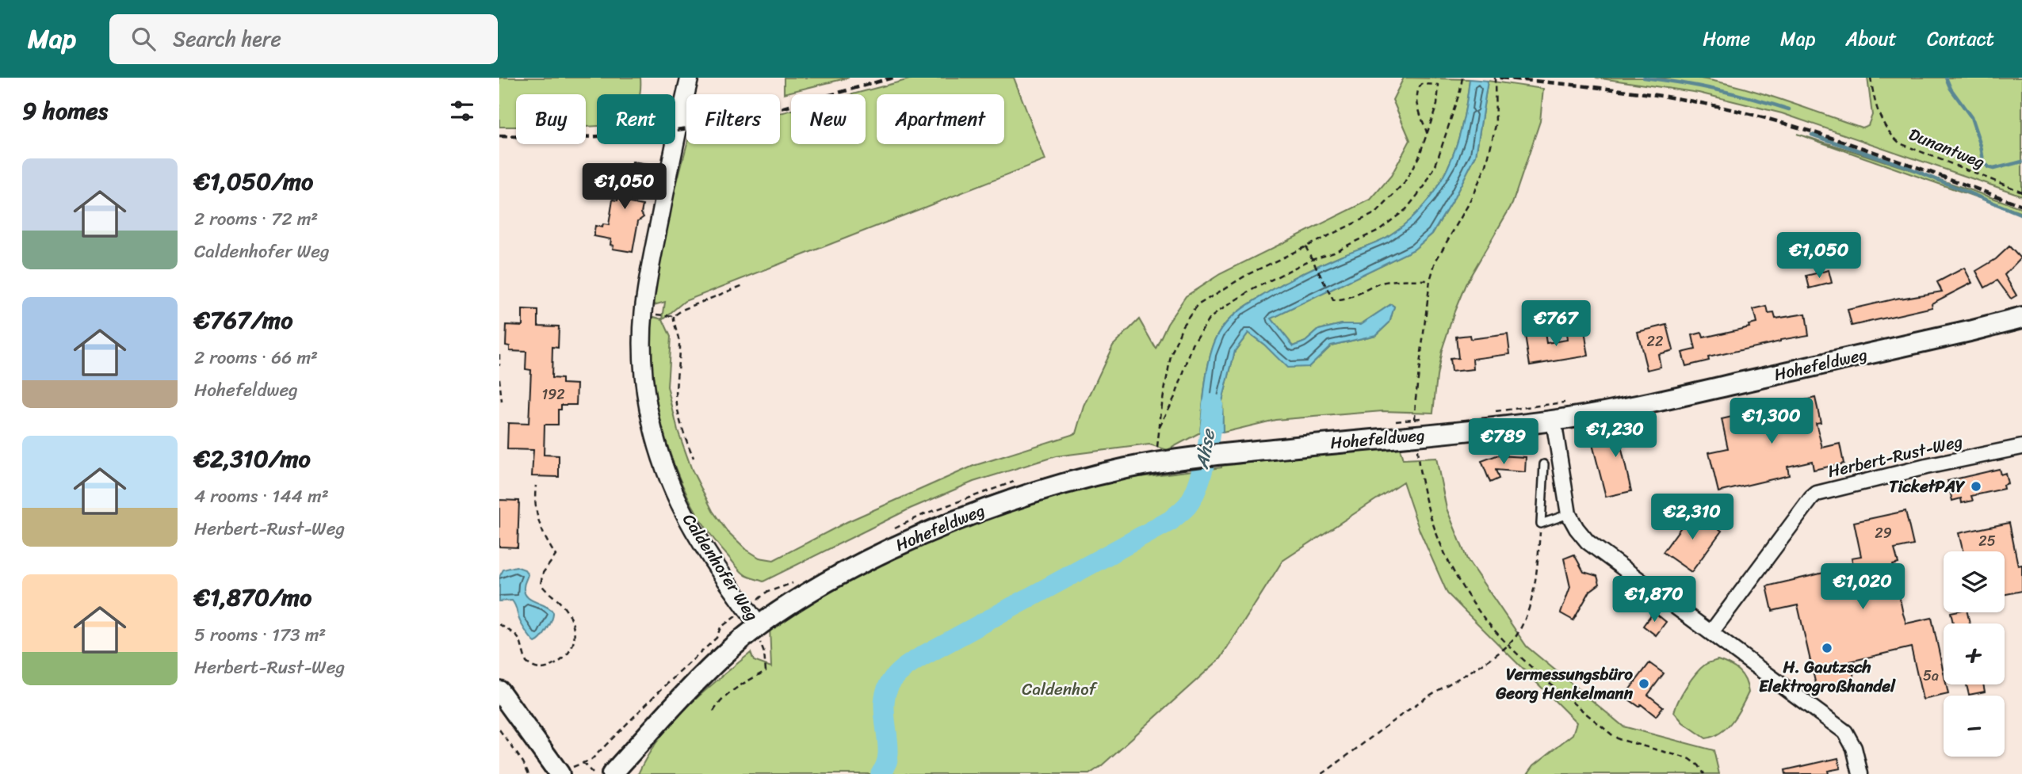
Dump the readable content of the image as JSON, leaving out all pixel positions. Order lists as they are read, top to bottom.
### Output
{
  "streets": {
    "main road": ["Hohefeldweg", "Caldenhofer Weg"],
    "street": ["Herbert-Rust-Weg"],
    "path": ["Dunantweg"]
  },
  "crossings": [
    ["Hohefeldweg", "Caldenhofer Weg"]
  ],
  "water": ["Ahse"],
  "parks": ["Caldenhof"],
  "places": ["TicketPAY", "H. Gautzsch Elektrogroßhandel", "Vermessungsbüro Georg Henkelmann"],
  "house_numbers": [
    "22",
    "192",
    "29",
    "25",
    "5a"
  ],
  "page": {
    "header": "Map",
    "search": "Search here",
    "nav": [
      "Home",
      "Map",
      "About",
      "Contact"
    ],
    "heading": "9 homes",
    "chip": [
      "Buy",
      "Rent",
      "Filters",
      "New",
      "Apartment"
    ],
    "list": [
      {
        "name": "€1,050/mo",
        "note": "2 rooms · 72 m² · Caldenhofer Weg"
      },
      {
        "name": "€767/mo",
        "note": "2 rooms · 66 m² · Hohefeldweg"
      },
      {
        "name": "€2,310/mo",
        "note": "4 rooms · 144 m² · Herbert-Rust-Weg"
      },
      {
        "name": "€1,870/mo",
        "note": "5 rooms · 173 m² · Herbert-Rust-Weg"
      }
    ],
    "price": [
      "€1,050",
      "€1,050",
      "€767",
      "€1,300",
      "€1,230",
      "€789",
      "€2,310",
      "€1,020",
      "€1,870"
    ],
    "map_buttons": ["+", "−"]
  }
}
